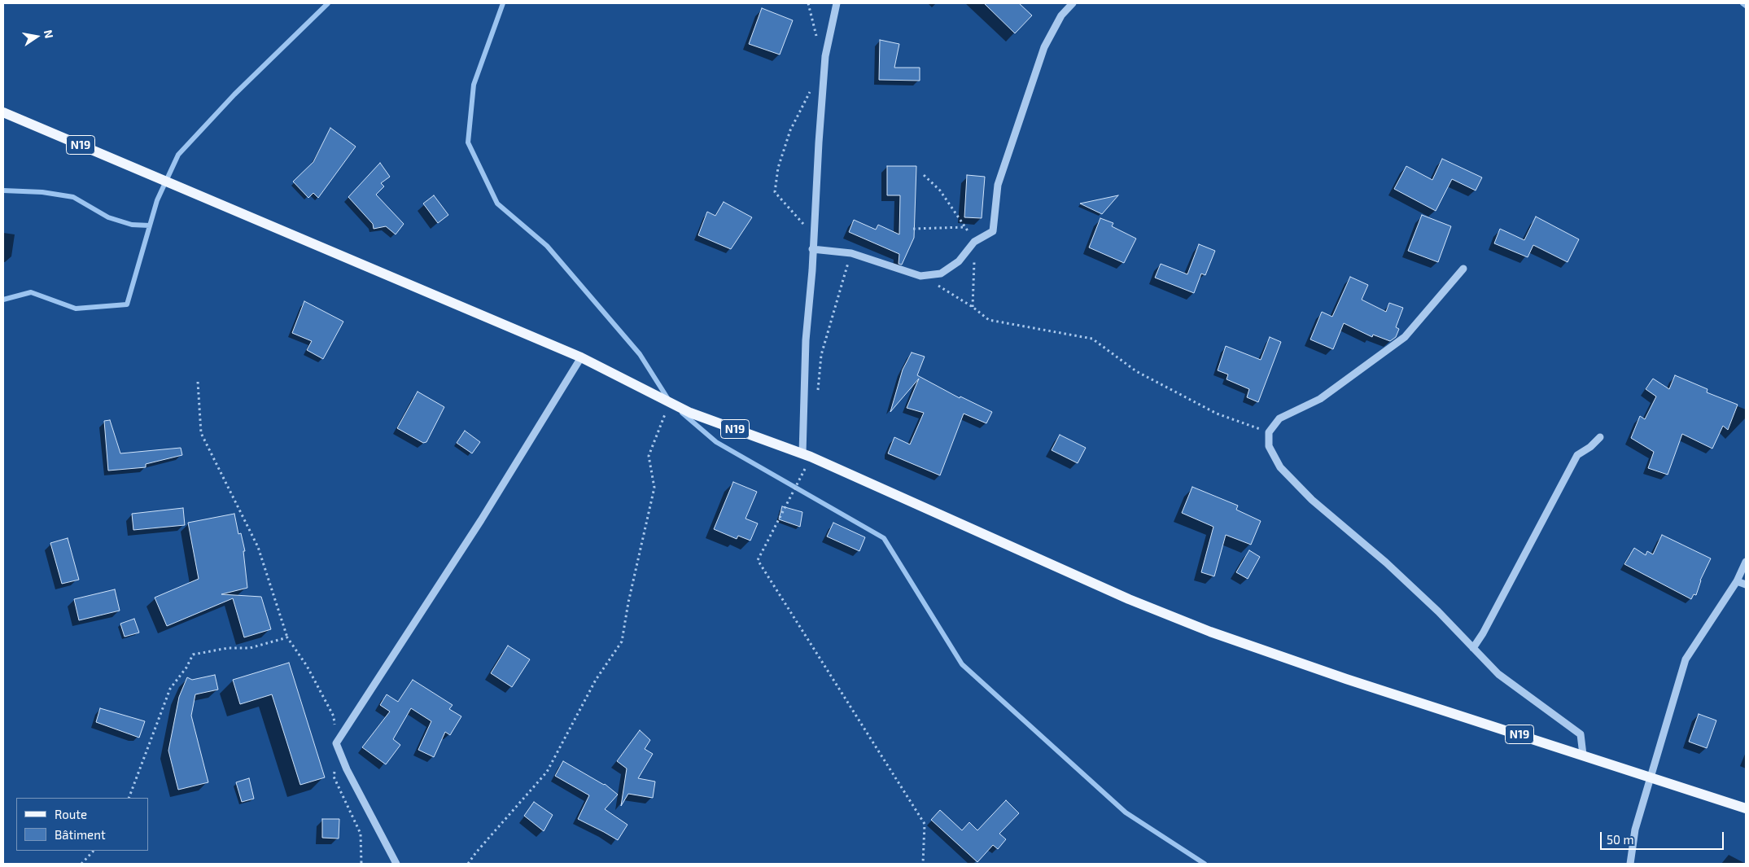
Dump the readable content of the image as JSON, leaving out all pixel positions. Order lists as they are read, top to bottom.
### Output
{
  "streets": {
    "main road": ["N19"]
  },
  "legend": ["Route", "Bâtiment"],
  "scale_bar": "50 m",
  "north": "right"
}
